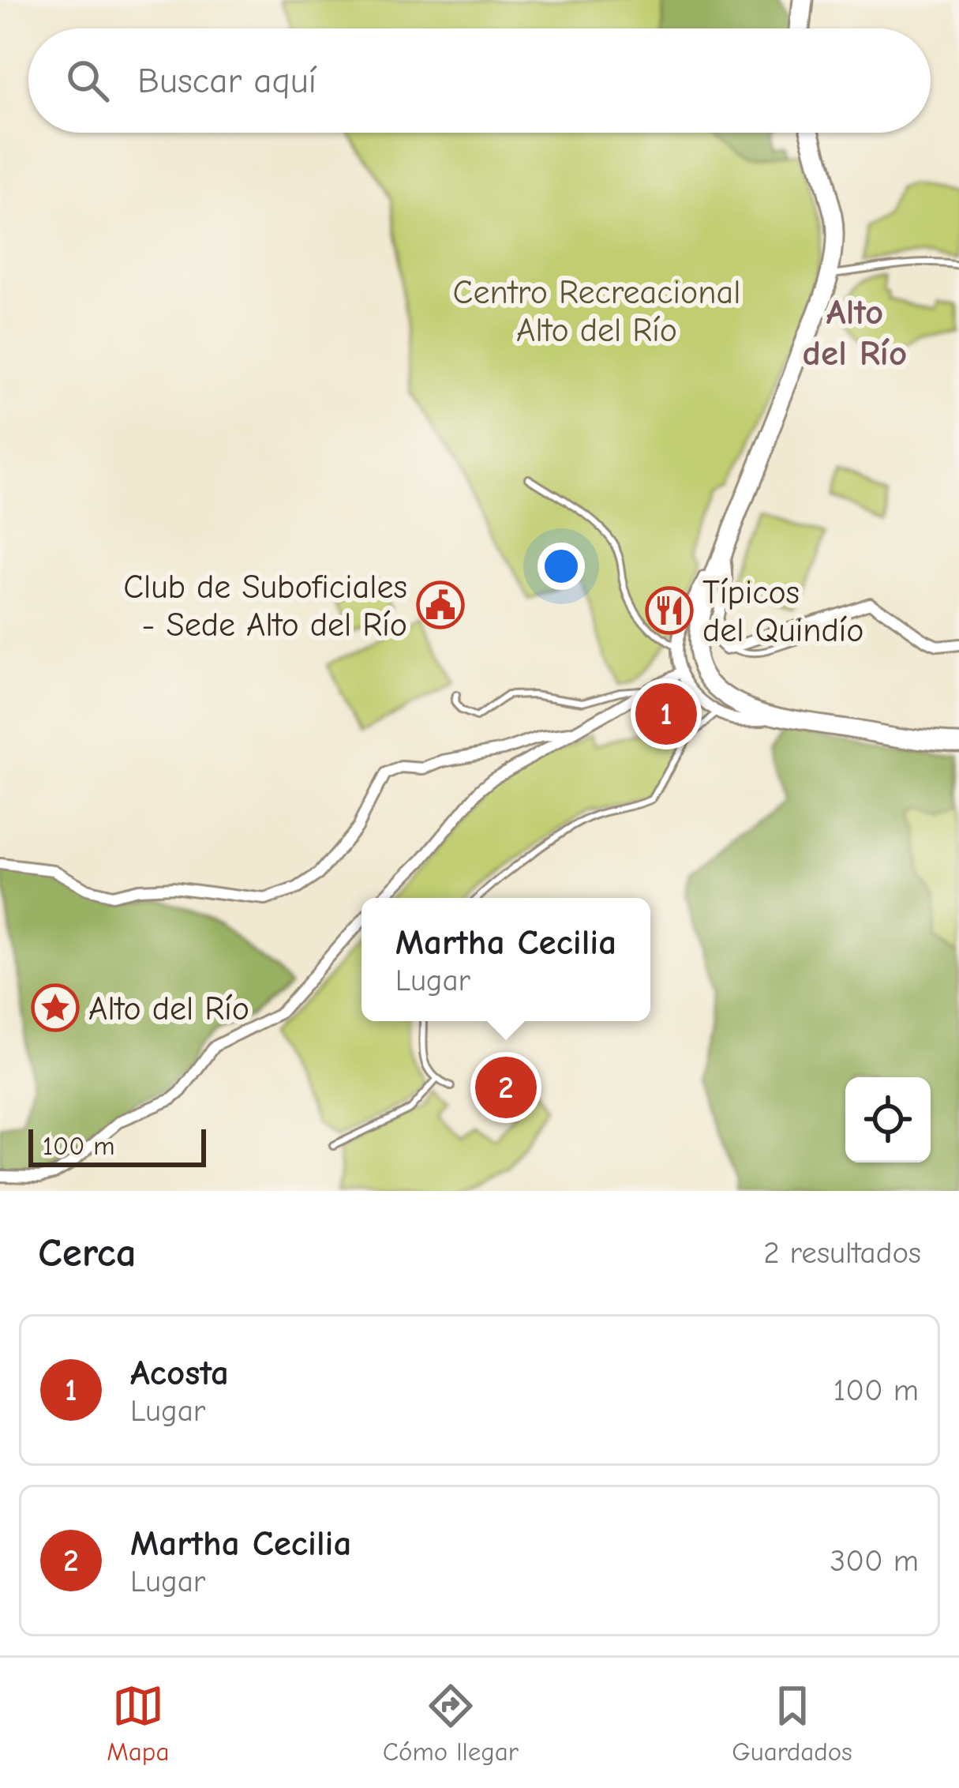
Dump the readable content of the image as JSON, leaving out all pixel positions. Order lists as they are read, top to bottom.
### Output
{
  "districts": ["Alto del Río"],
  "parks": ["Centro Recreacional Alto del Río"],
  "places": {
    "public building": ["Club de Suboficiales - Sede Alto del Río"],
    "restaurant": ["Típicos del Quindío"],
    "place": ["Alto del Río"]
  },
  "scale_bar": "100 m",
  "page": {
    "search": "Buscar aquí",
    "pins": ["1", "2"],
    "popup": ["Martha Cecilia", "Lugar"],
    "scale": "100 m",
    "heading": ["Cerca", "2 resultados"],
    "list": [
      {
        "mark": "1",
        "name": "Acosta",
        "note": "Lugar",
        "value": "100 m"
      },
      {
        "mark": "2",
        "name": "Martha Cecilia",
        "note": "Lugar",
        "value": "300 m"
      }
    ],
    "nav": ["Mapa", "Cómo llegar", "Guardados"]
  }
}
